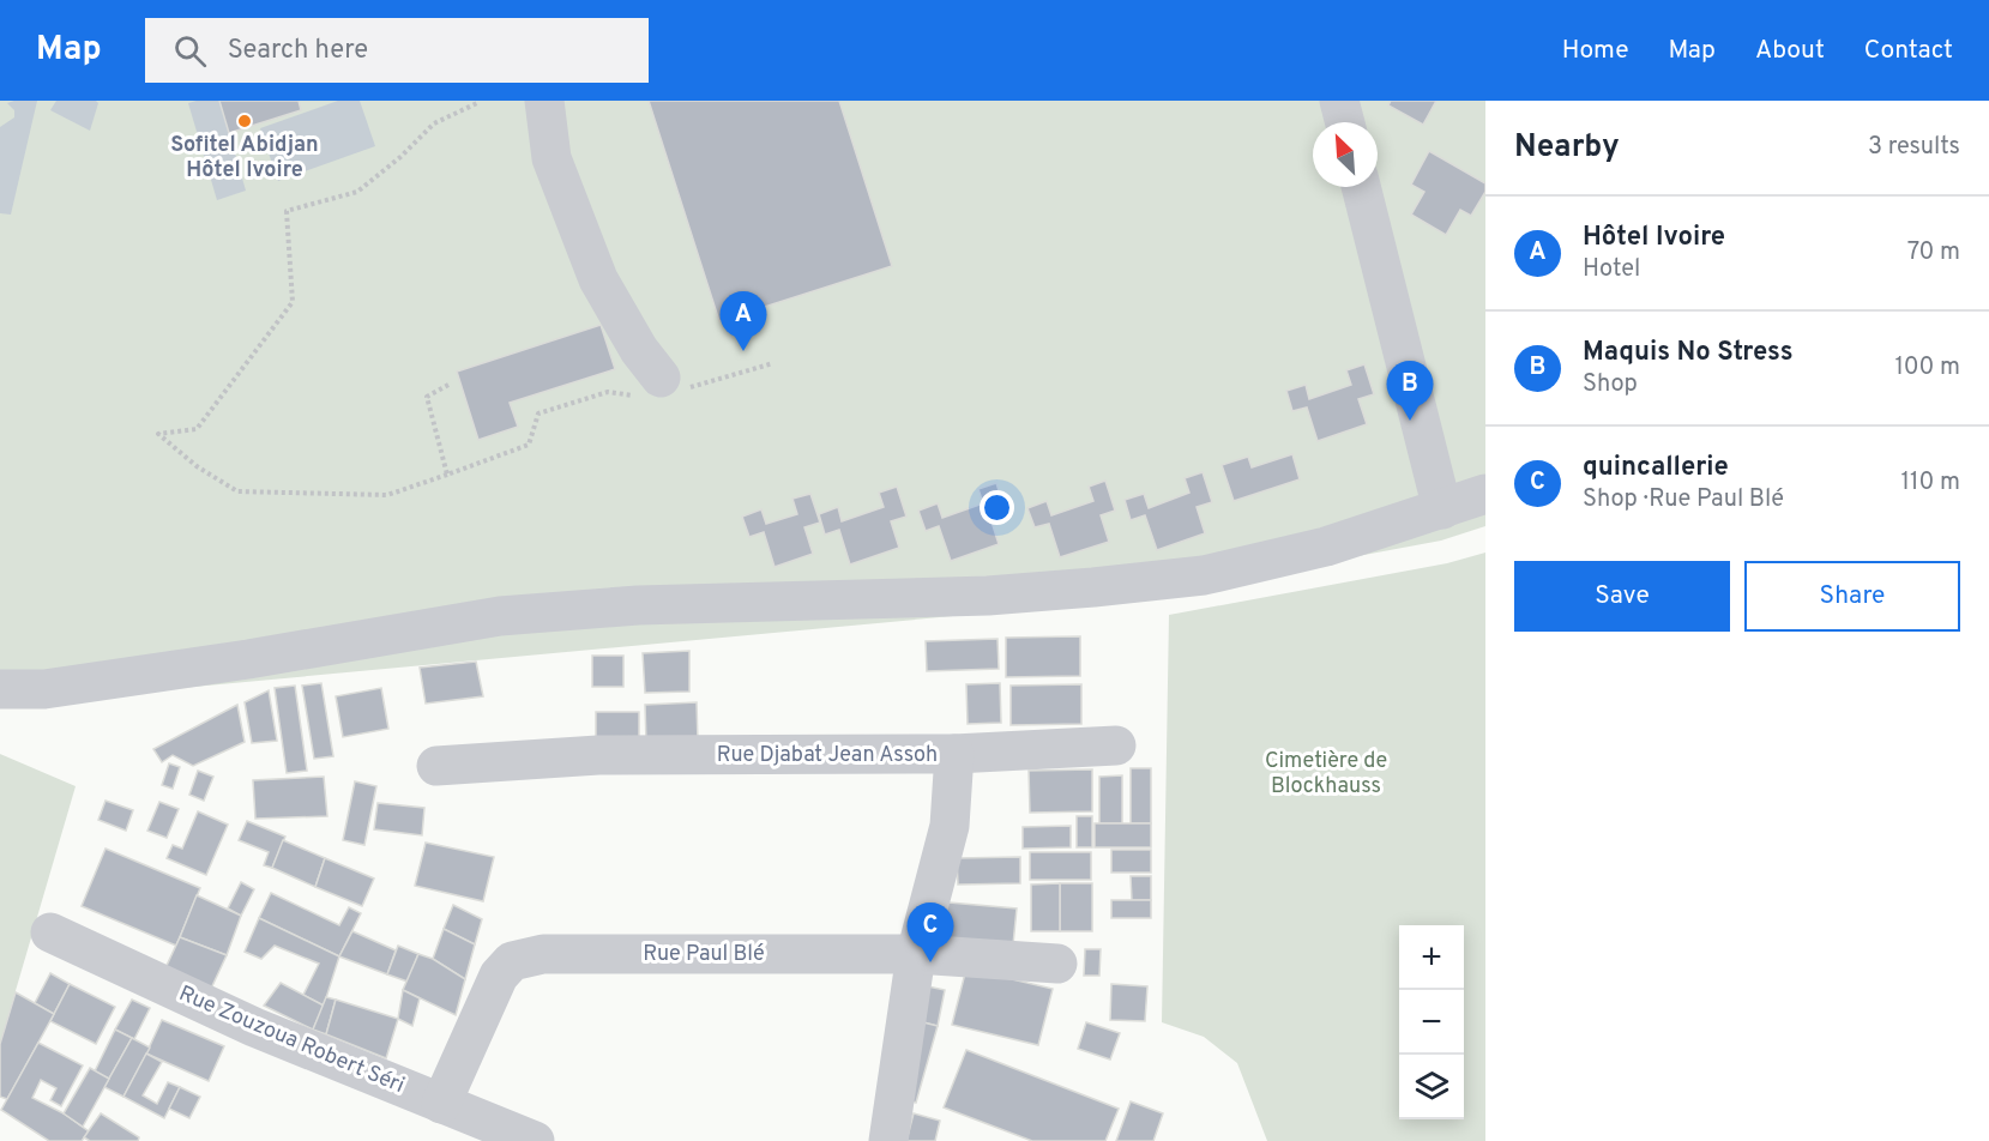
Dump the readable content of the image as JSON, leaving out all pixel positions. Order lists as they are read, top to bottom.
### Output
{
  "streets": {
    "street": ["Rue Djabat Jean Assoh", "Rue Paul Blé", "Rue Zouzoua Robert Séri"]
  },
  "crossings": [
    ["Rue Djabat Jean Assoh", "Rue Paul Blé"],
    ["Rue Paul Blé", "Rue Zouzoua Robert Séri"]
  ],
  "parks": ["Cimetière de Blockhauss"],
  "places": ["Sofitel Abidjan Hôtel Ivoire"],
  "north": "top left",
  "page": {
    "header": "Map",
    "search": "Search here",
    "nav": [
      "Home",
      "Map",
      "About",
      "Contact"
    ],
    "heading": ["Nearby", "3 results"],
    "list": [
      {
        "mark": "A",
        "name": "Hôtel Ivoire",
        "note": "Hotel",
        "value": "70 m"
      },
      {
        "mark": "B",
        "name": "Maquis No Stress",
        "note": "Shop",
        "value": "100 m"
      },
      {
        "mark": "C",
        "name": "quincallerie",
        "note": "Shop · Rue Paul Blé",
        "value": "110 m"
      }
    ],
    "pins": ["A", "B", "C"],
    "buttons": ["Save", "Share"],
    "map_buttons": ["+", "−"]
  }
}
